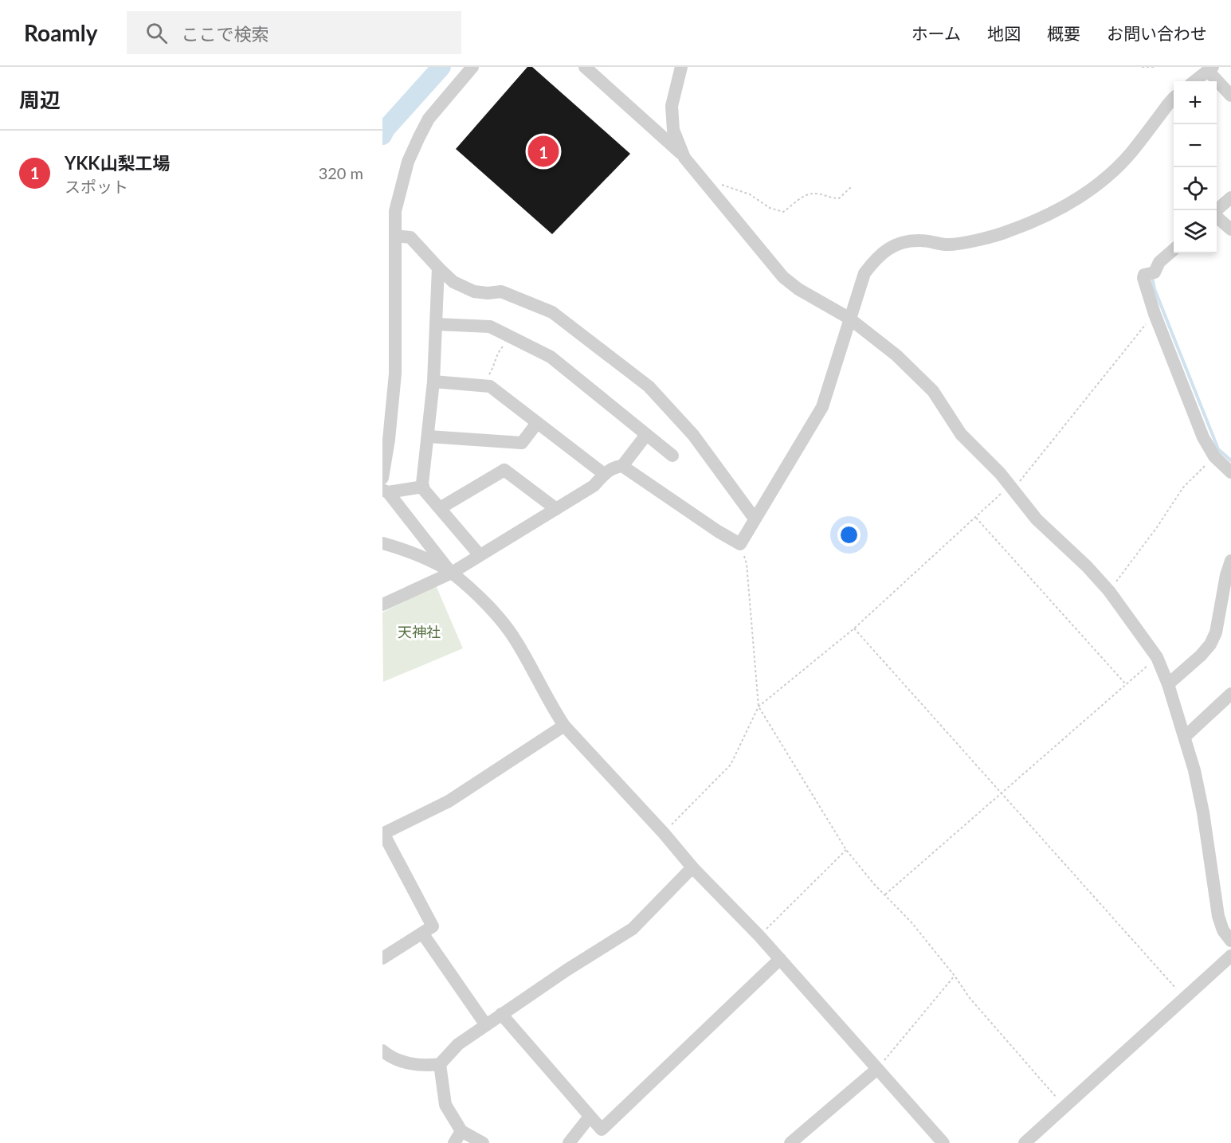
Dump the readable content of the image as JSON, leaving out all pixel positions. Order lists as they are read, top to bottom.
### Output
{
  "parks": ["天神社"],
  "page": {
    "header": "Roamly",
    "search": "ここで検索",
    "nav": [
      "ホーム",
      "地図",
      "概要",
      "お問い合わせ"
    ],
    "heading": "周辺",
    "map_buttons": ["+", "−"],
    "list": [
      {
        "mark": "1",
        "name": "YKK山梨工場",
        "note": "スポット",
        "value": "320 m"
      }
    ],
    "pins": "1"
  }
}
